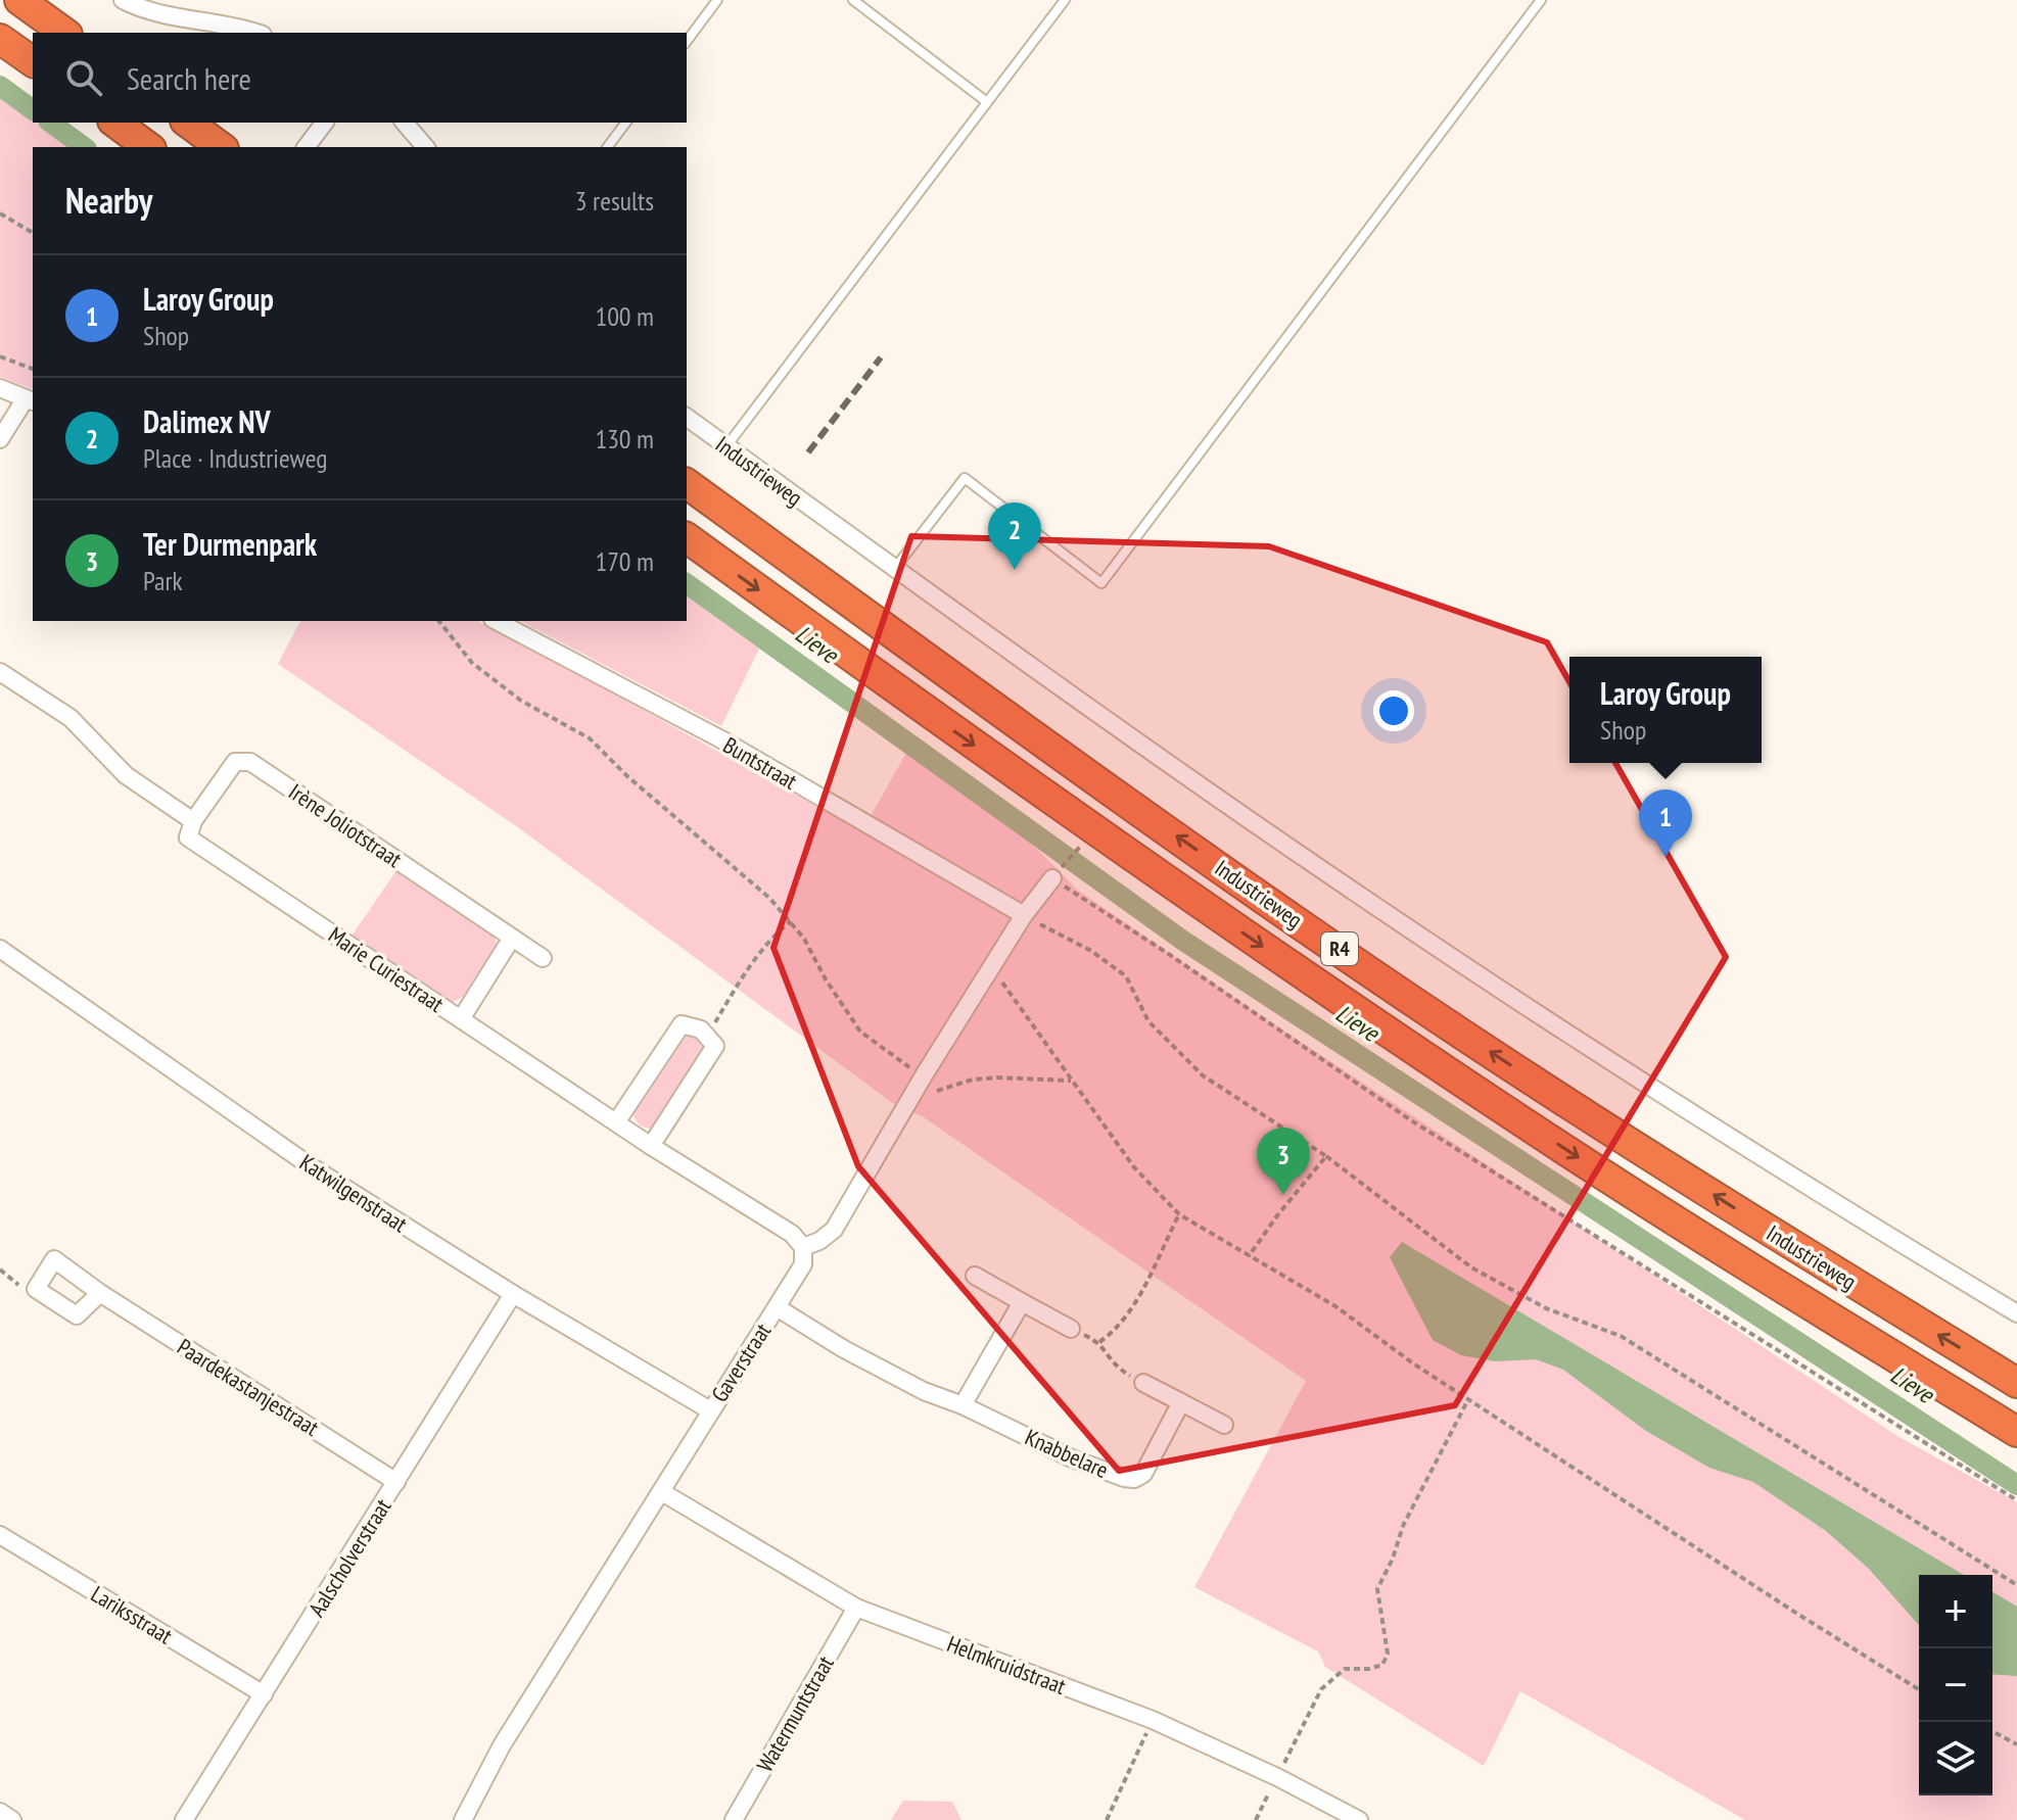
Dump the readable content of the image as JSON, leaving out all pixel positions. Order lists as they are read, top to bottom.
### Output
{
  "streets": {
    "highway": ["Industrieweg", "R4"],
    "street": [
      "Buntstraat",
      "Irène Joliotstraat",
      "Marie Curiestraat",
      "Katwilgenstraat",
      "Gaverstraat",
      "Paardekastanjestraat",
      "Knabbelare",
      "Aalscholverstraat",
      "Lariksstraat",
      "Helmkruidstraat",
      "Watermuntstraat"
    ]
  },
  "crossings": [
    ["Irène Joliotstraat", "Marie Curiestraat"],
    ["Marie Curiestraat", "Gaverstraat"],
    ["Katwilgenstraat", "Gaverstraat"],
    ["Katwilgenstraat", "Aalscholverstraat"],
    ["Gaverstraat", "Knabbelare"],
    ["Gaverstraat", "Helmkruidstraat"],
    ["Paardekastanjestraat", "Aalscholverstraat"],
    ["Aalscholverstraat", "Lariksstraat"],
    ["Helmkruidstraat", "Watermuntstraat"]
  ],
  "water": ["Lieve"],
  "page": {
    "search": "Search here",
    "heading": ["Nearby", "3 results"],
    "list": [
      {
        "mark": "1",
        "name": "Laroy Group",
        "note": "Shop",
        "value": "100 m"
      },
      {
        "mark": "2",
        "name": "Dalimex NV",
        "note": "Place · Industrieweg",
        "value": "130 m"
      },
      {
        "mark": "3",
        "name": "Ter Durmenpark",
        "note": "Park",
        "value": "170 m"
      }
    ],
    "pins": ["2", "1", "3"],
    "popup": ["Laroy Group", "Shop"],
    "map_buttons": ["+", "−"]
  }
}
